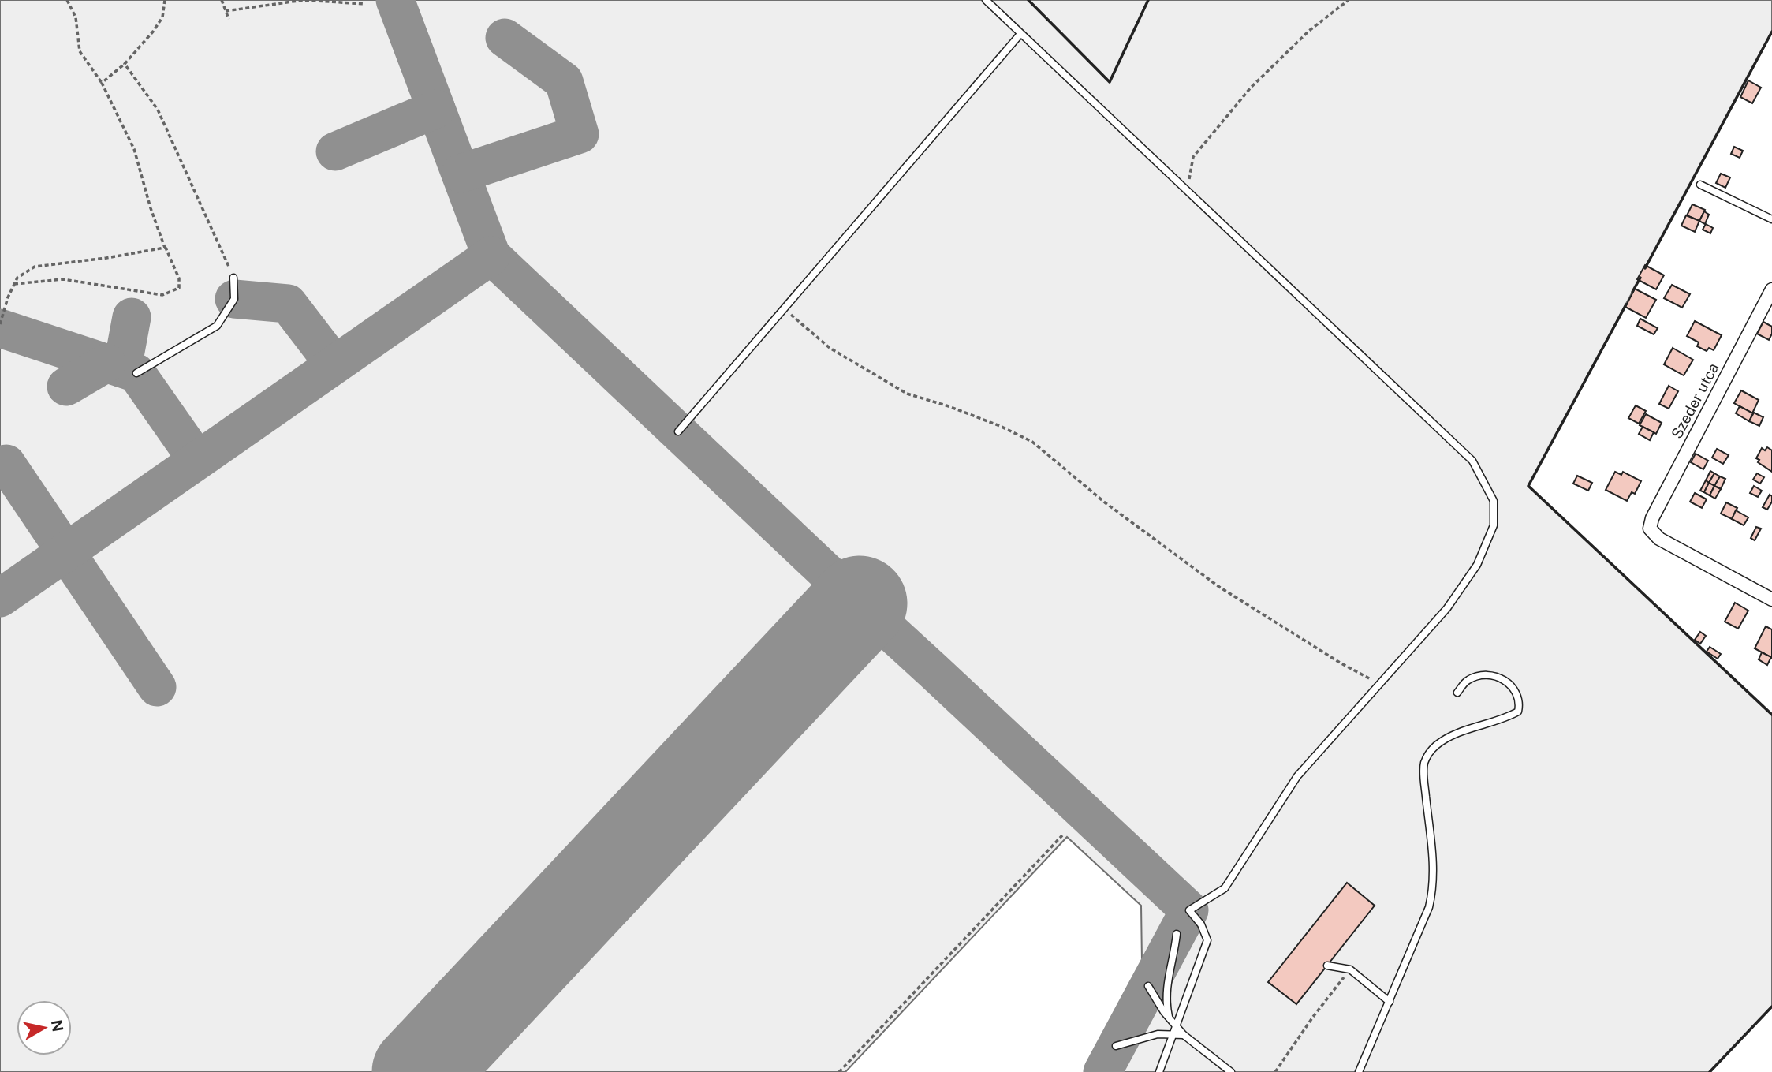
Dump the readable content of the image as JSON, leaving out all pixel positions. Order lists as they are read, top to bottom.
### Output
{
  "streets": {
    "street": ["Szeder utca"]
  },
  "north": "right"
}
